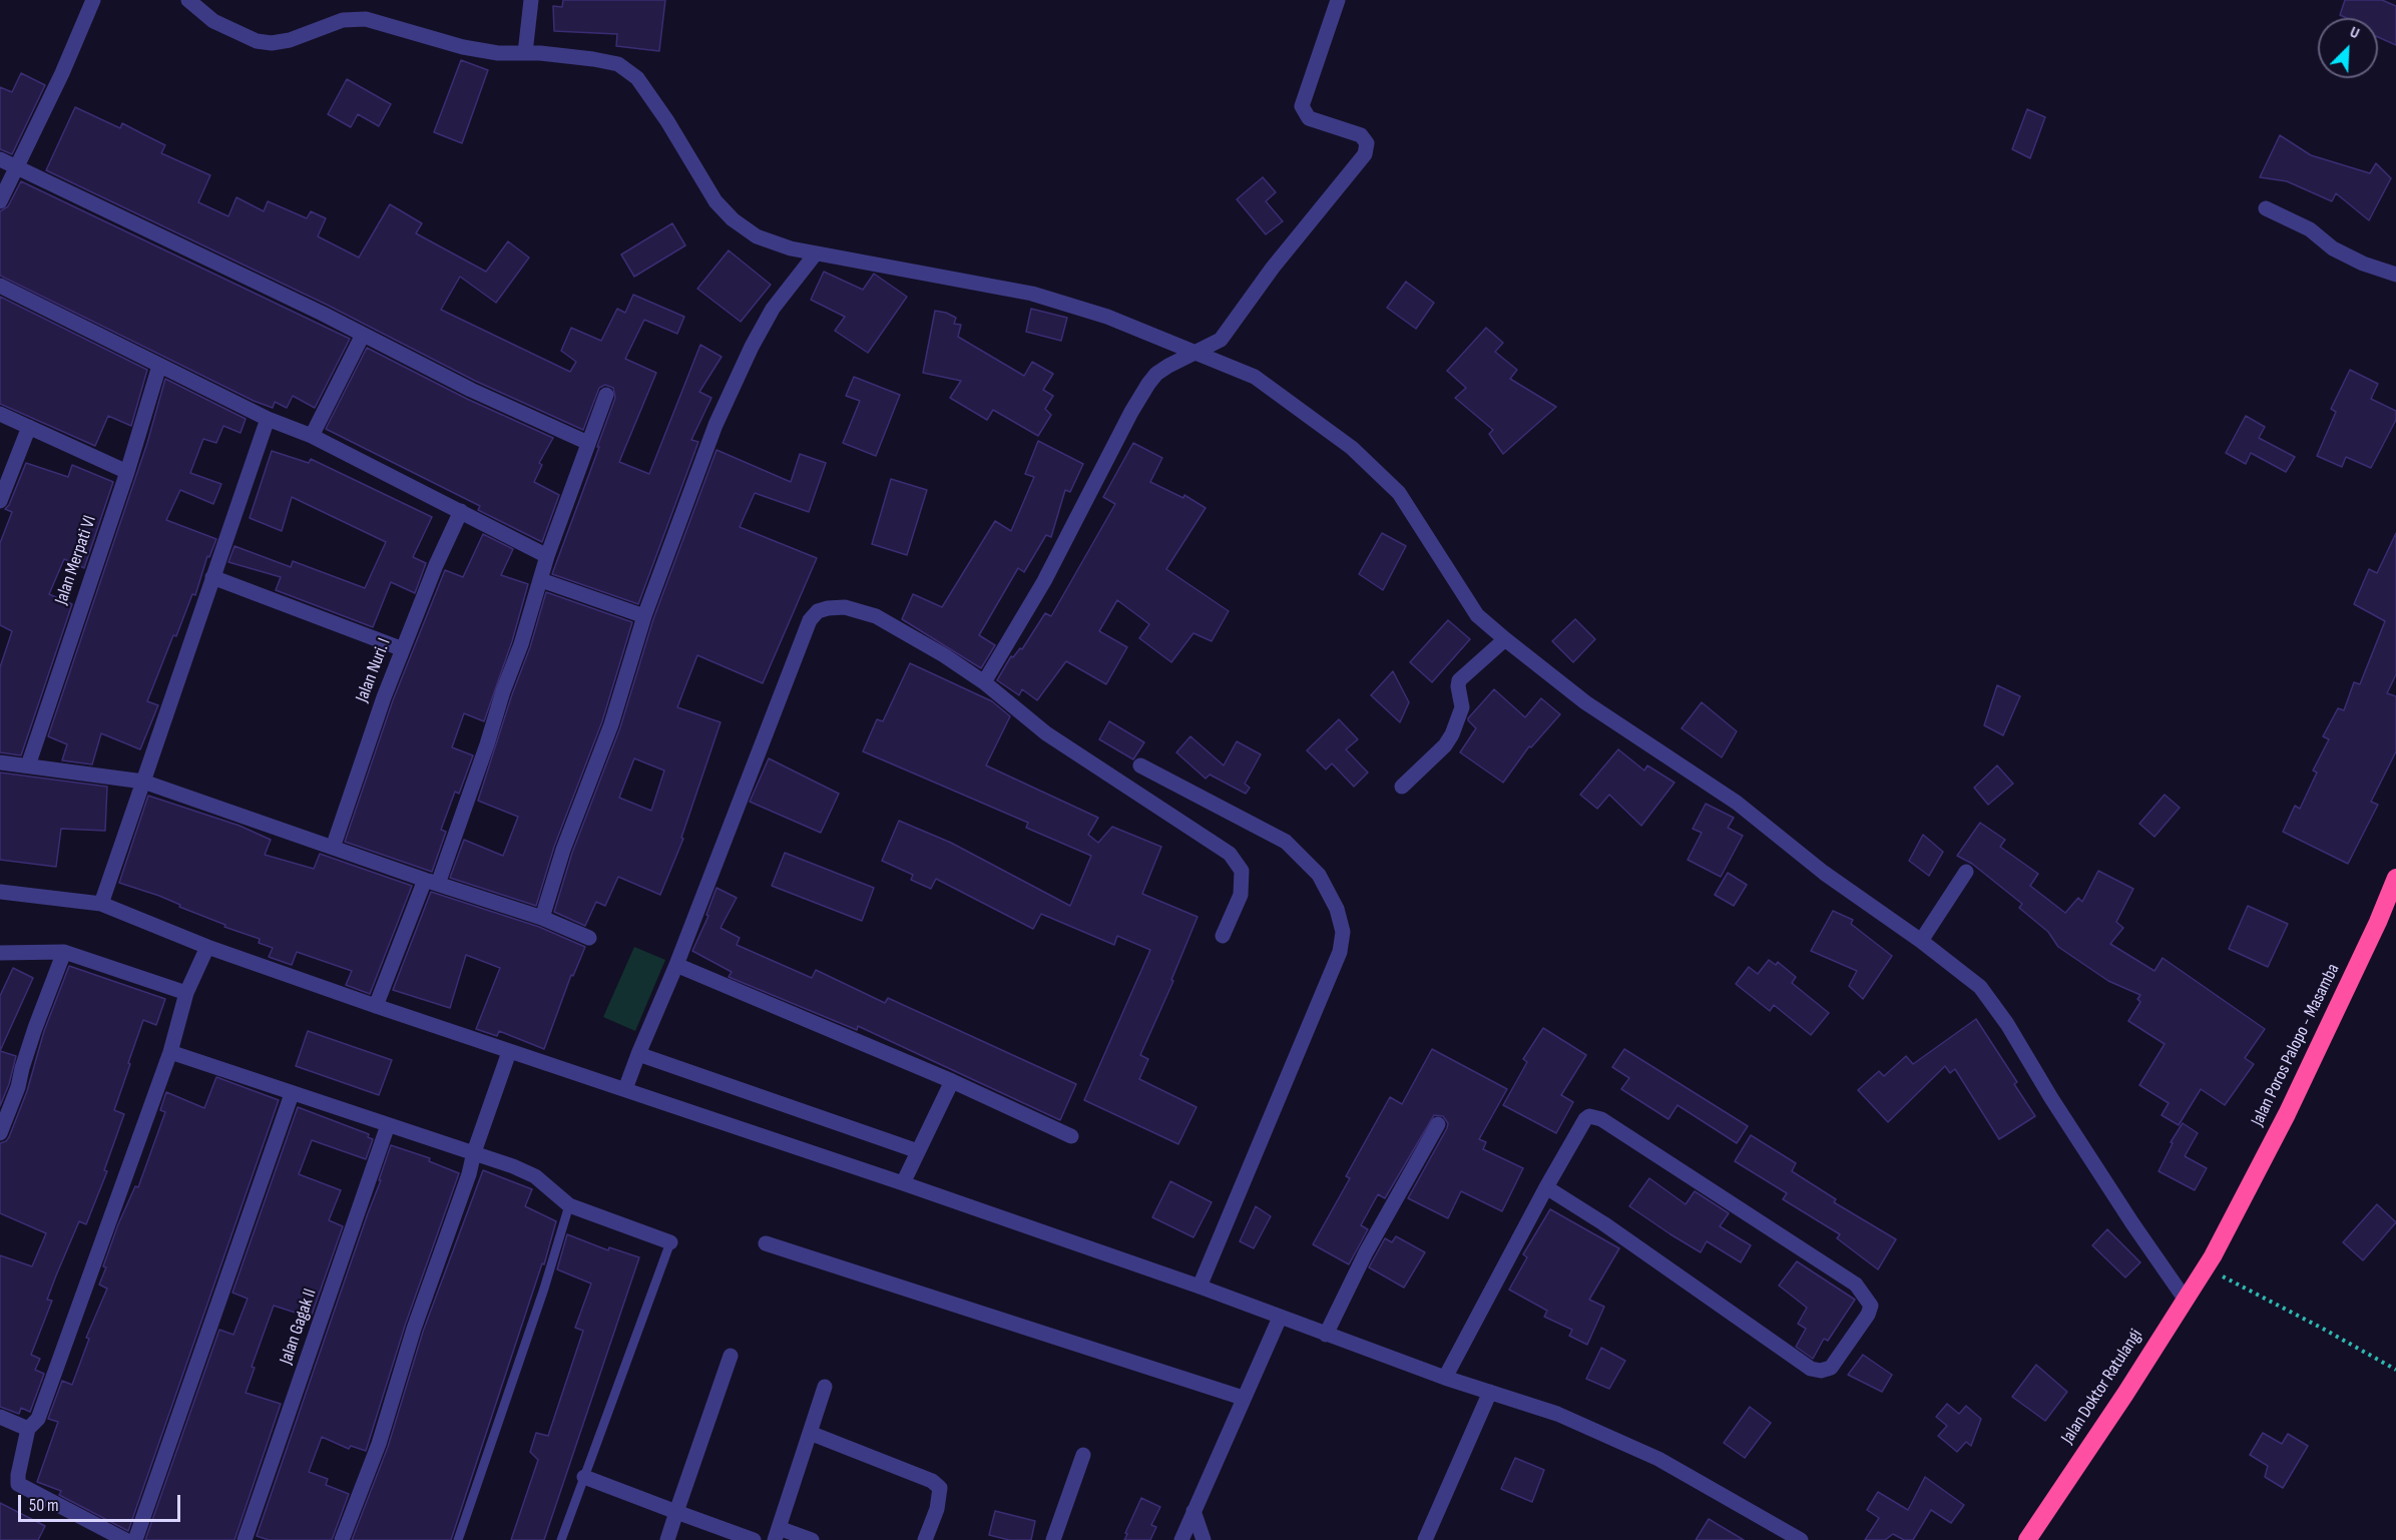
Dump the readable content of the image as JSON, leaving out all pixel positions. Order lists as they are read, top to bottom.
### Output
{
  "streets": {
    "highway": ["Jalan Poros Palopo - Masamba", "Jalan Doktor Ratulangi"],
    "street": ["Jalan Merpati VI", "Jalan Nuri. I", "Jalan Gagak II"]
  },
  "crossings": [
    ["Jalan Poros Palopo - Masamba", "Jalan Doktor Ratulangi"]
  ],
  "scale_bar": "50 m",
  "north": "top right"
}
